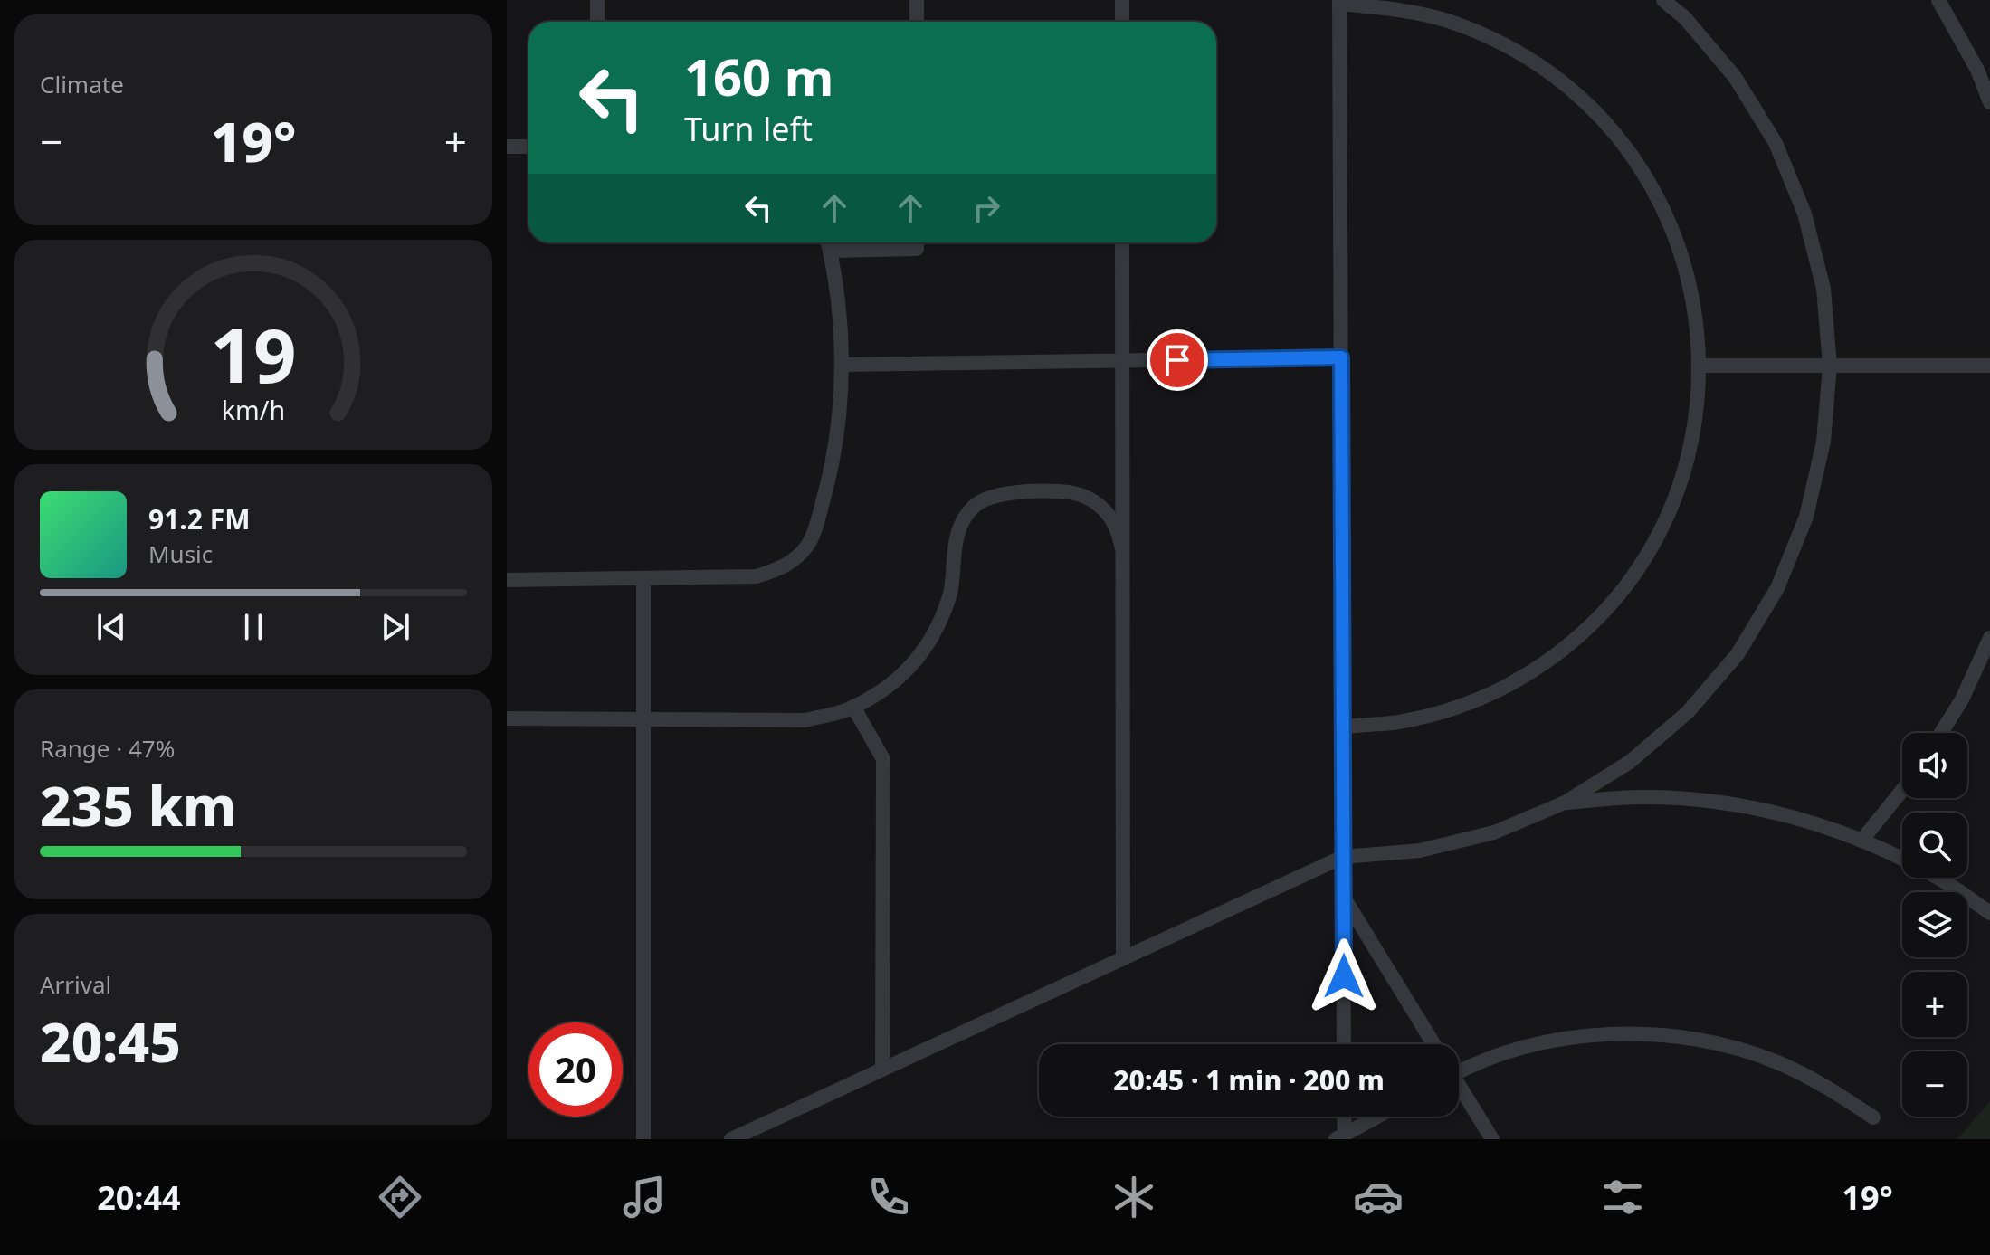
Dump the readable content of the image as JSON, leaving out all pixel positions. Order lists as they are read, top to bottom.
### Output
{
  "page": {
    "tile": [
      "Climate",
      ["Range · 47%", "235 km"],
      ["Arrival", "20:45"]
    ],
    "turn": ["160 m", "Turn left"],
    "heat": ["−", "19°", "+"],
    "song": ["91.2 FM", "Music"],
    "map_buttons": ["+", "−"],
    "limit": "20",
    "trip": "20:45 · 1 min · 200 m",
    "tabs": ["20:44", "19°"],
    "gauge": ["19", "km/h"]
  }
}
